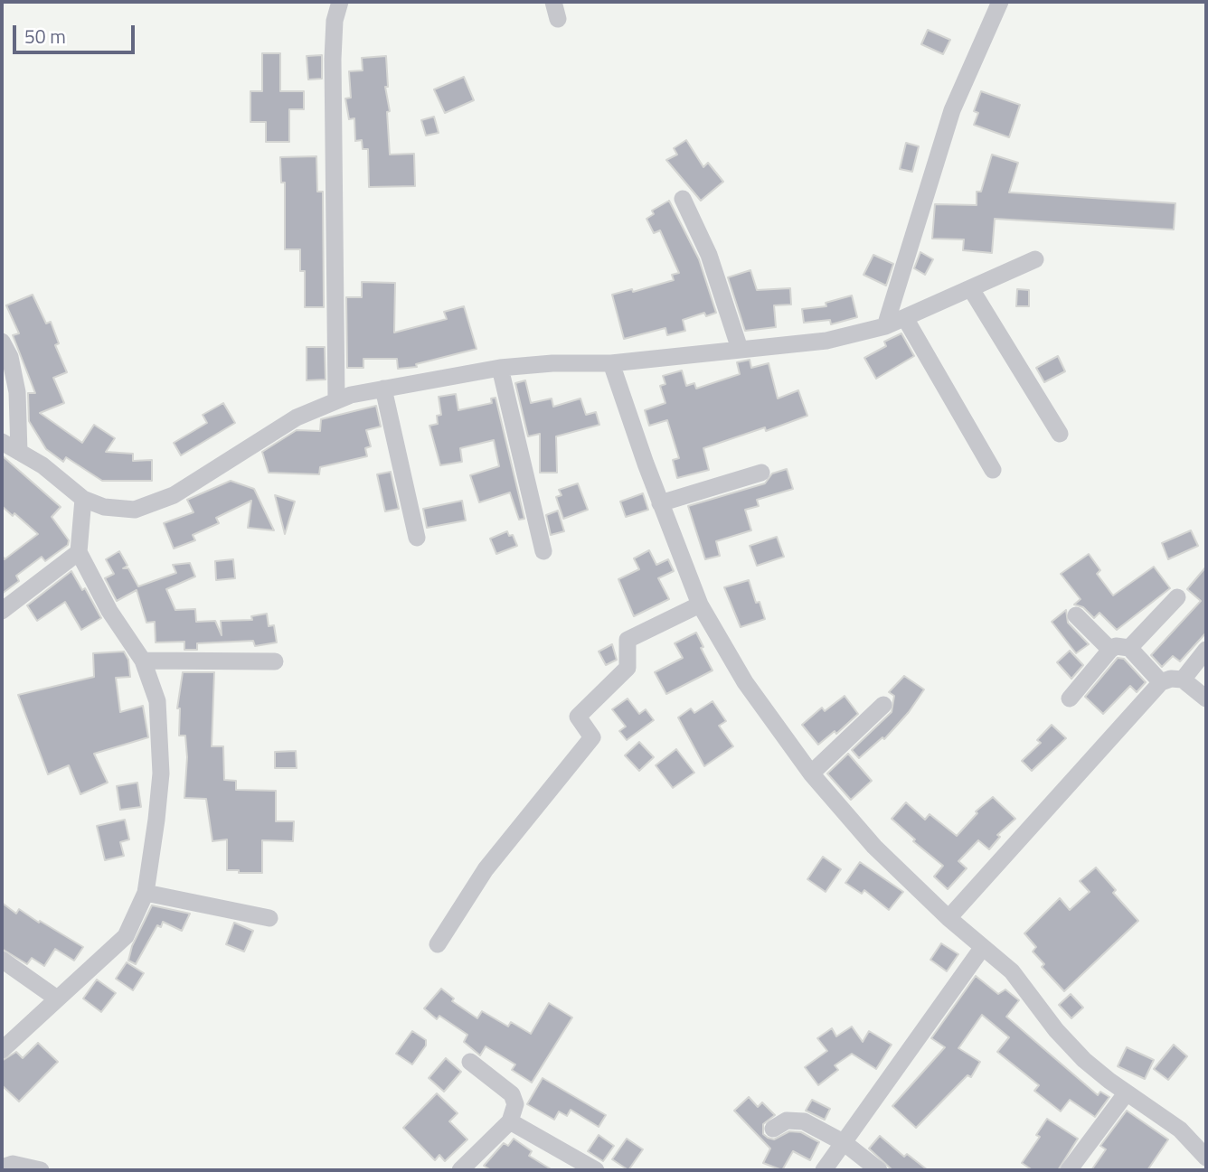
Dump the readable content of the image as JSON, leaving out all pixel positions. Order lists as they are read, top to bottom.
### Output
{
  "scale_bar": "50 m"
}
